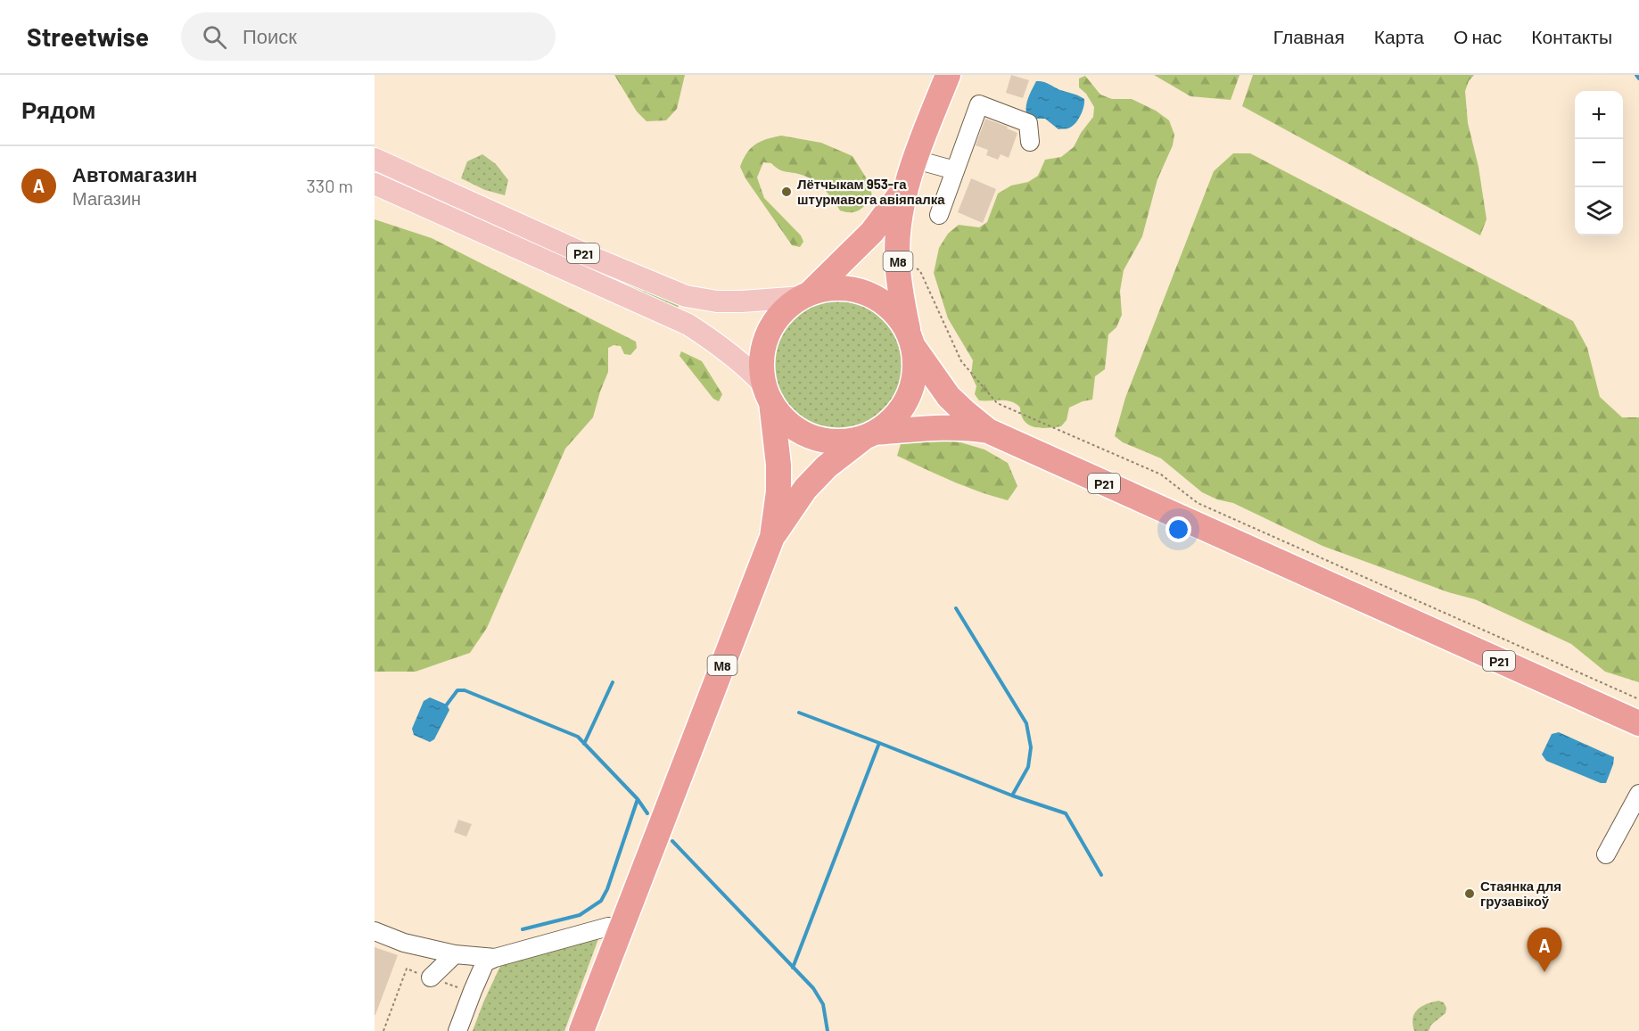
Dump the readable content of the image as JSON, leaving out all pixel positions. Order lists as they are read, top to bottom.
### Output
{
  "streets": {
    "highway": ["Р21", "М8"]
  },
  "crossings": [
    ["Р21", "М8"]
  ],
  "places": ["Лётчыкам 953-га штурмавога авіяпалка", "Стаянка для грузавікоў"],
  "page": {
    "header": "Streetwise",
    "search": "Поиск",
    "nav": [
      "Главная",
      "Карта",
      "О нас",
      "Контакты"
    ],
    "heading": "Рядом",
    "map_buttons": ["+", "−"],
    "list": [
      {
        "mark": "A",
        "name": "Автомагазин",
        "note": "Магазин",
        "value": "330 m"
      }
    ],
    "pins": "A"
  }
}
